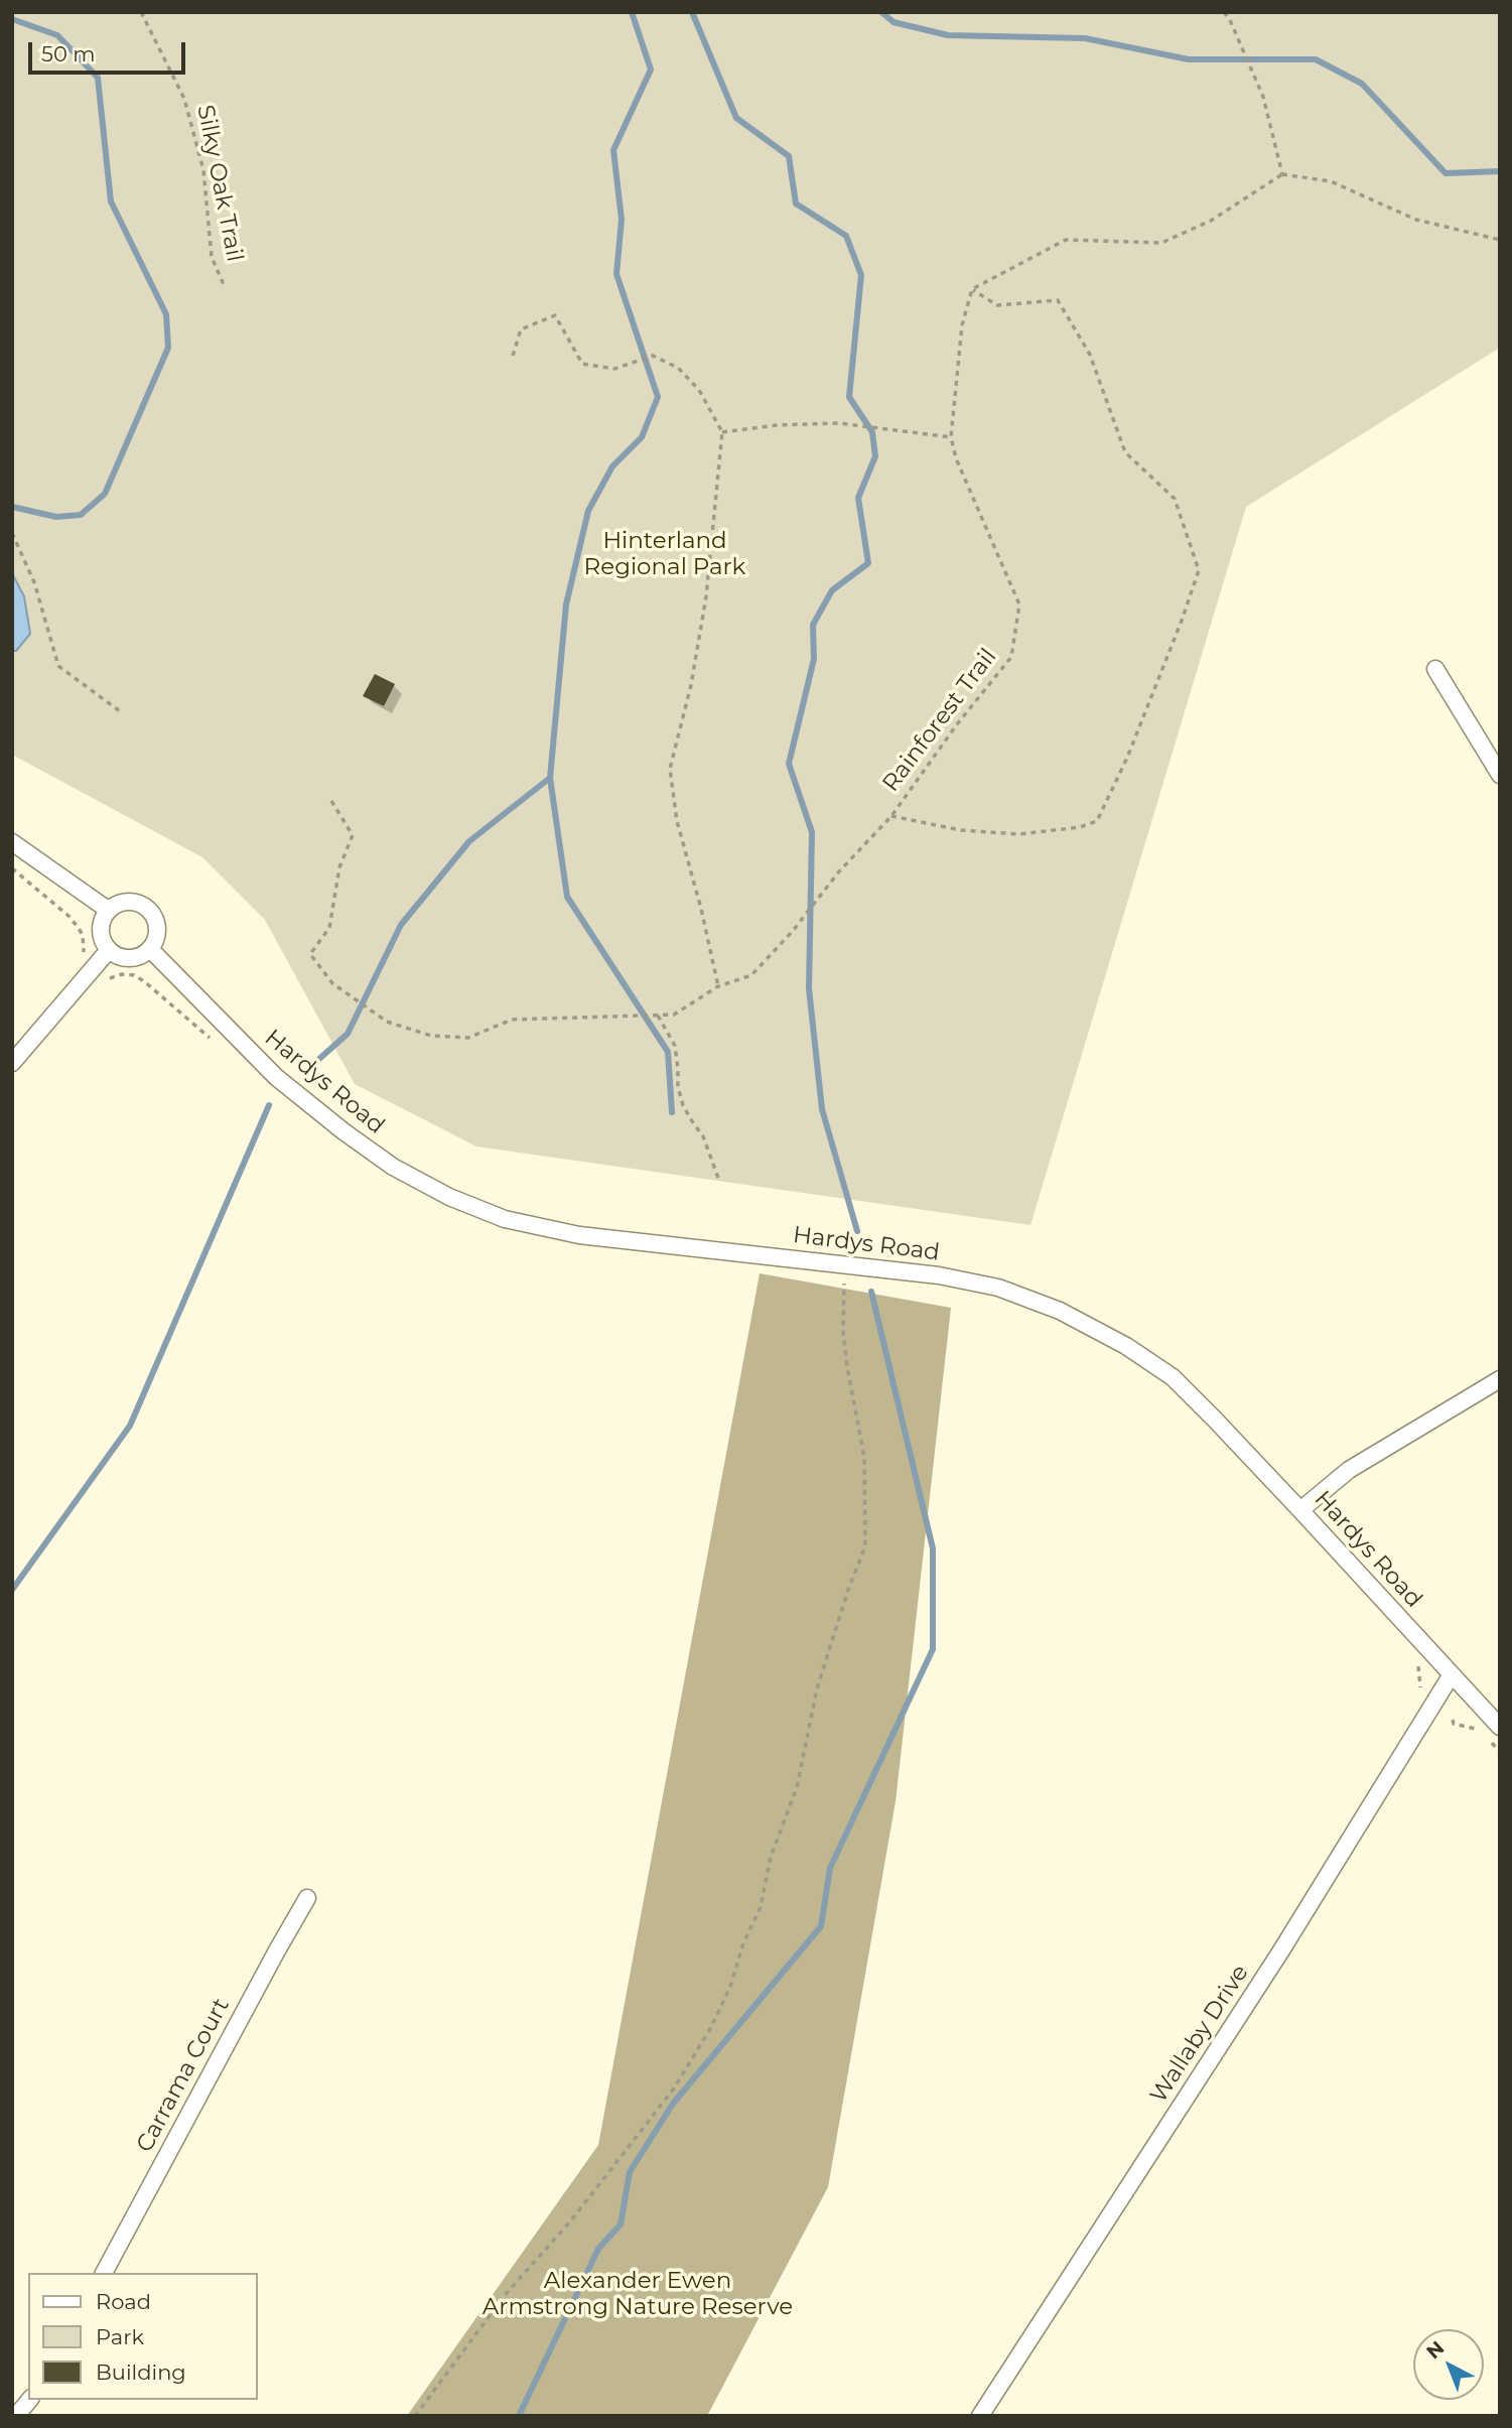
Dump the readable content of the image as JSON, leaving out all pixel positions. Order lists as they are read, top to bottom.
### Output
{
  "streets": {
    "street": ["Hardys Road", "Wallaby Drive", "Carrama Court"],
    "path": ["Silky Oak Trail", "Rainforest Trail"]
  },
  "crossings": [
    ["Hardys Road", "Wallaby Drive"]
  ],
  "parks": ["Hinterland Regional Park", "Alexander Ewen Armstrong Nature Reserve"],
  "legend": ["Road", "Park", "Building"],
  "scale_bar": "50 m",
  "north": "top left"
}
